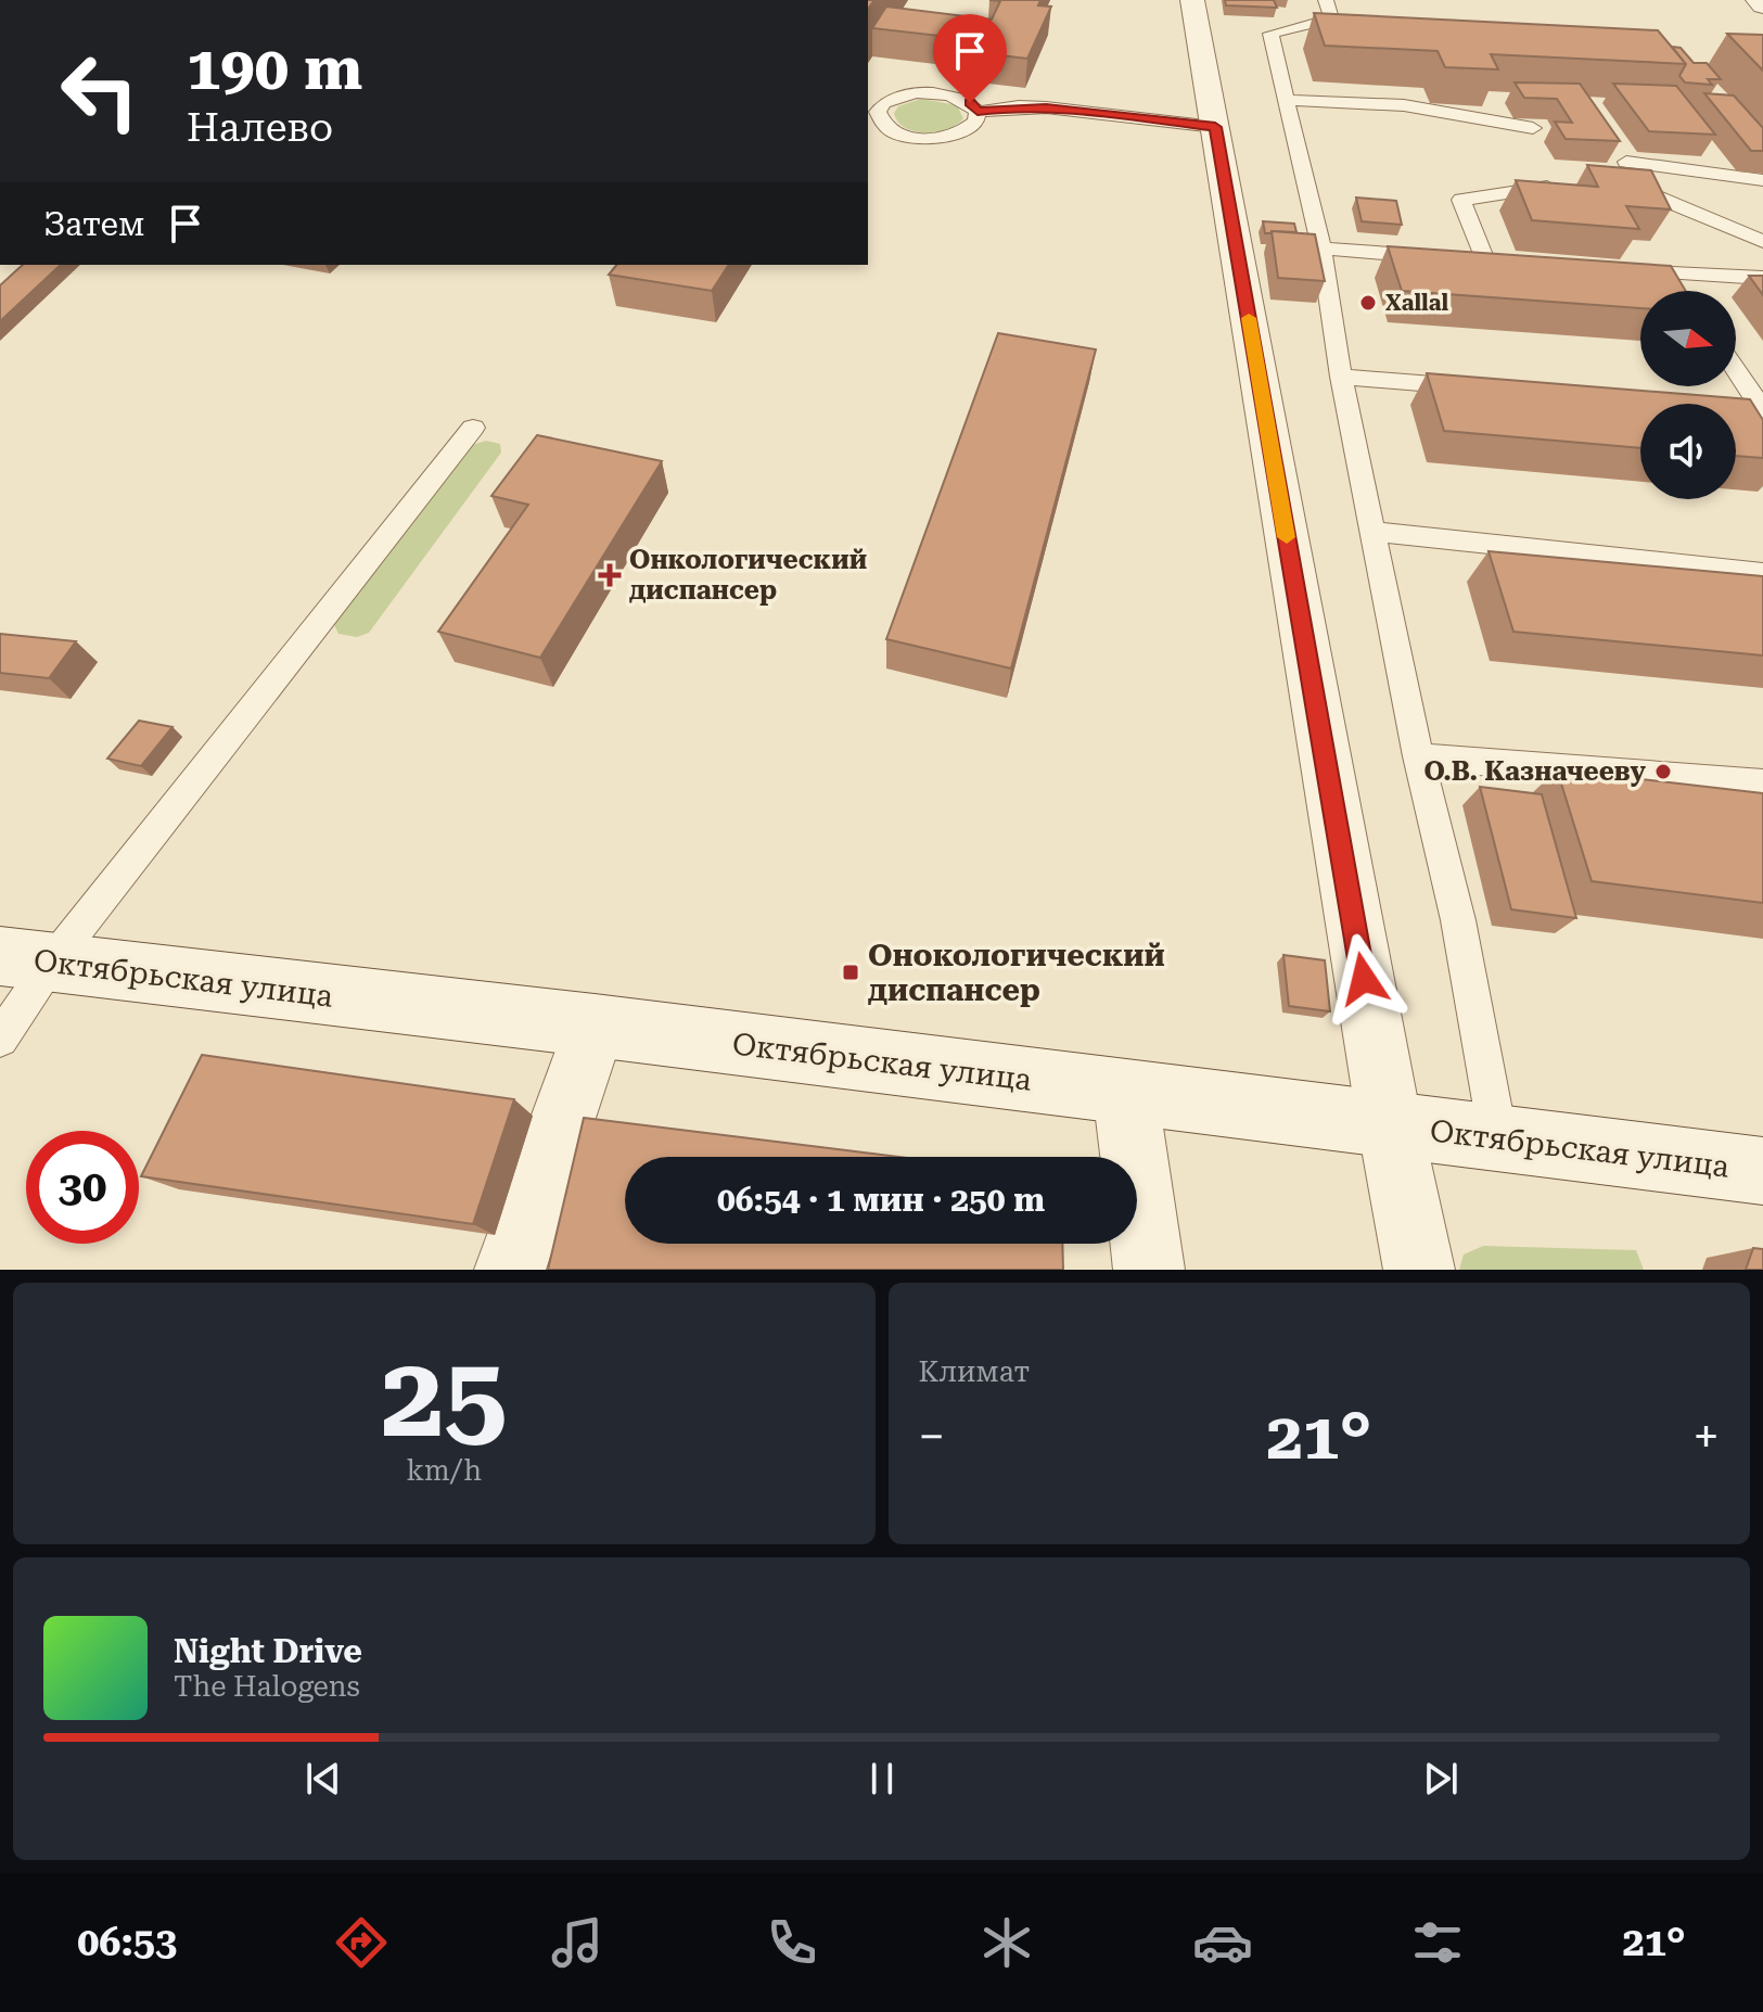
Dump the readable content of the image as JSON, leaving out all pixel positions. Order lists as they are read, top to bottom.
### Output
{
  "streets": {
    "street": ["Октябрьская улица"]
  },
  "places": {
    "other": ["Xallal", "О.В. Казначееву"],
    "health": ["Онкологический диспансер"],
    "transit": ["Онокологический диспансер"]
  },
  "north": "right",
  "page": {
    "turn": ["190 m", "Налево"],
    "then": "Затем",
    "limit": "30",
    "trip": "06:54 · 1 мин · 250 m",
    "tile": [
      ["25", "km/h"],
      "Климат"
    ],
    "heat": ["−", "21°", "+"],
    "song": ["Night Drive", "The Halogens"],
    "tabs": ["06:53", "21°"]
  }
}
